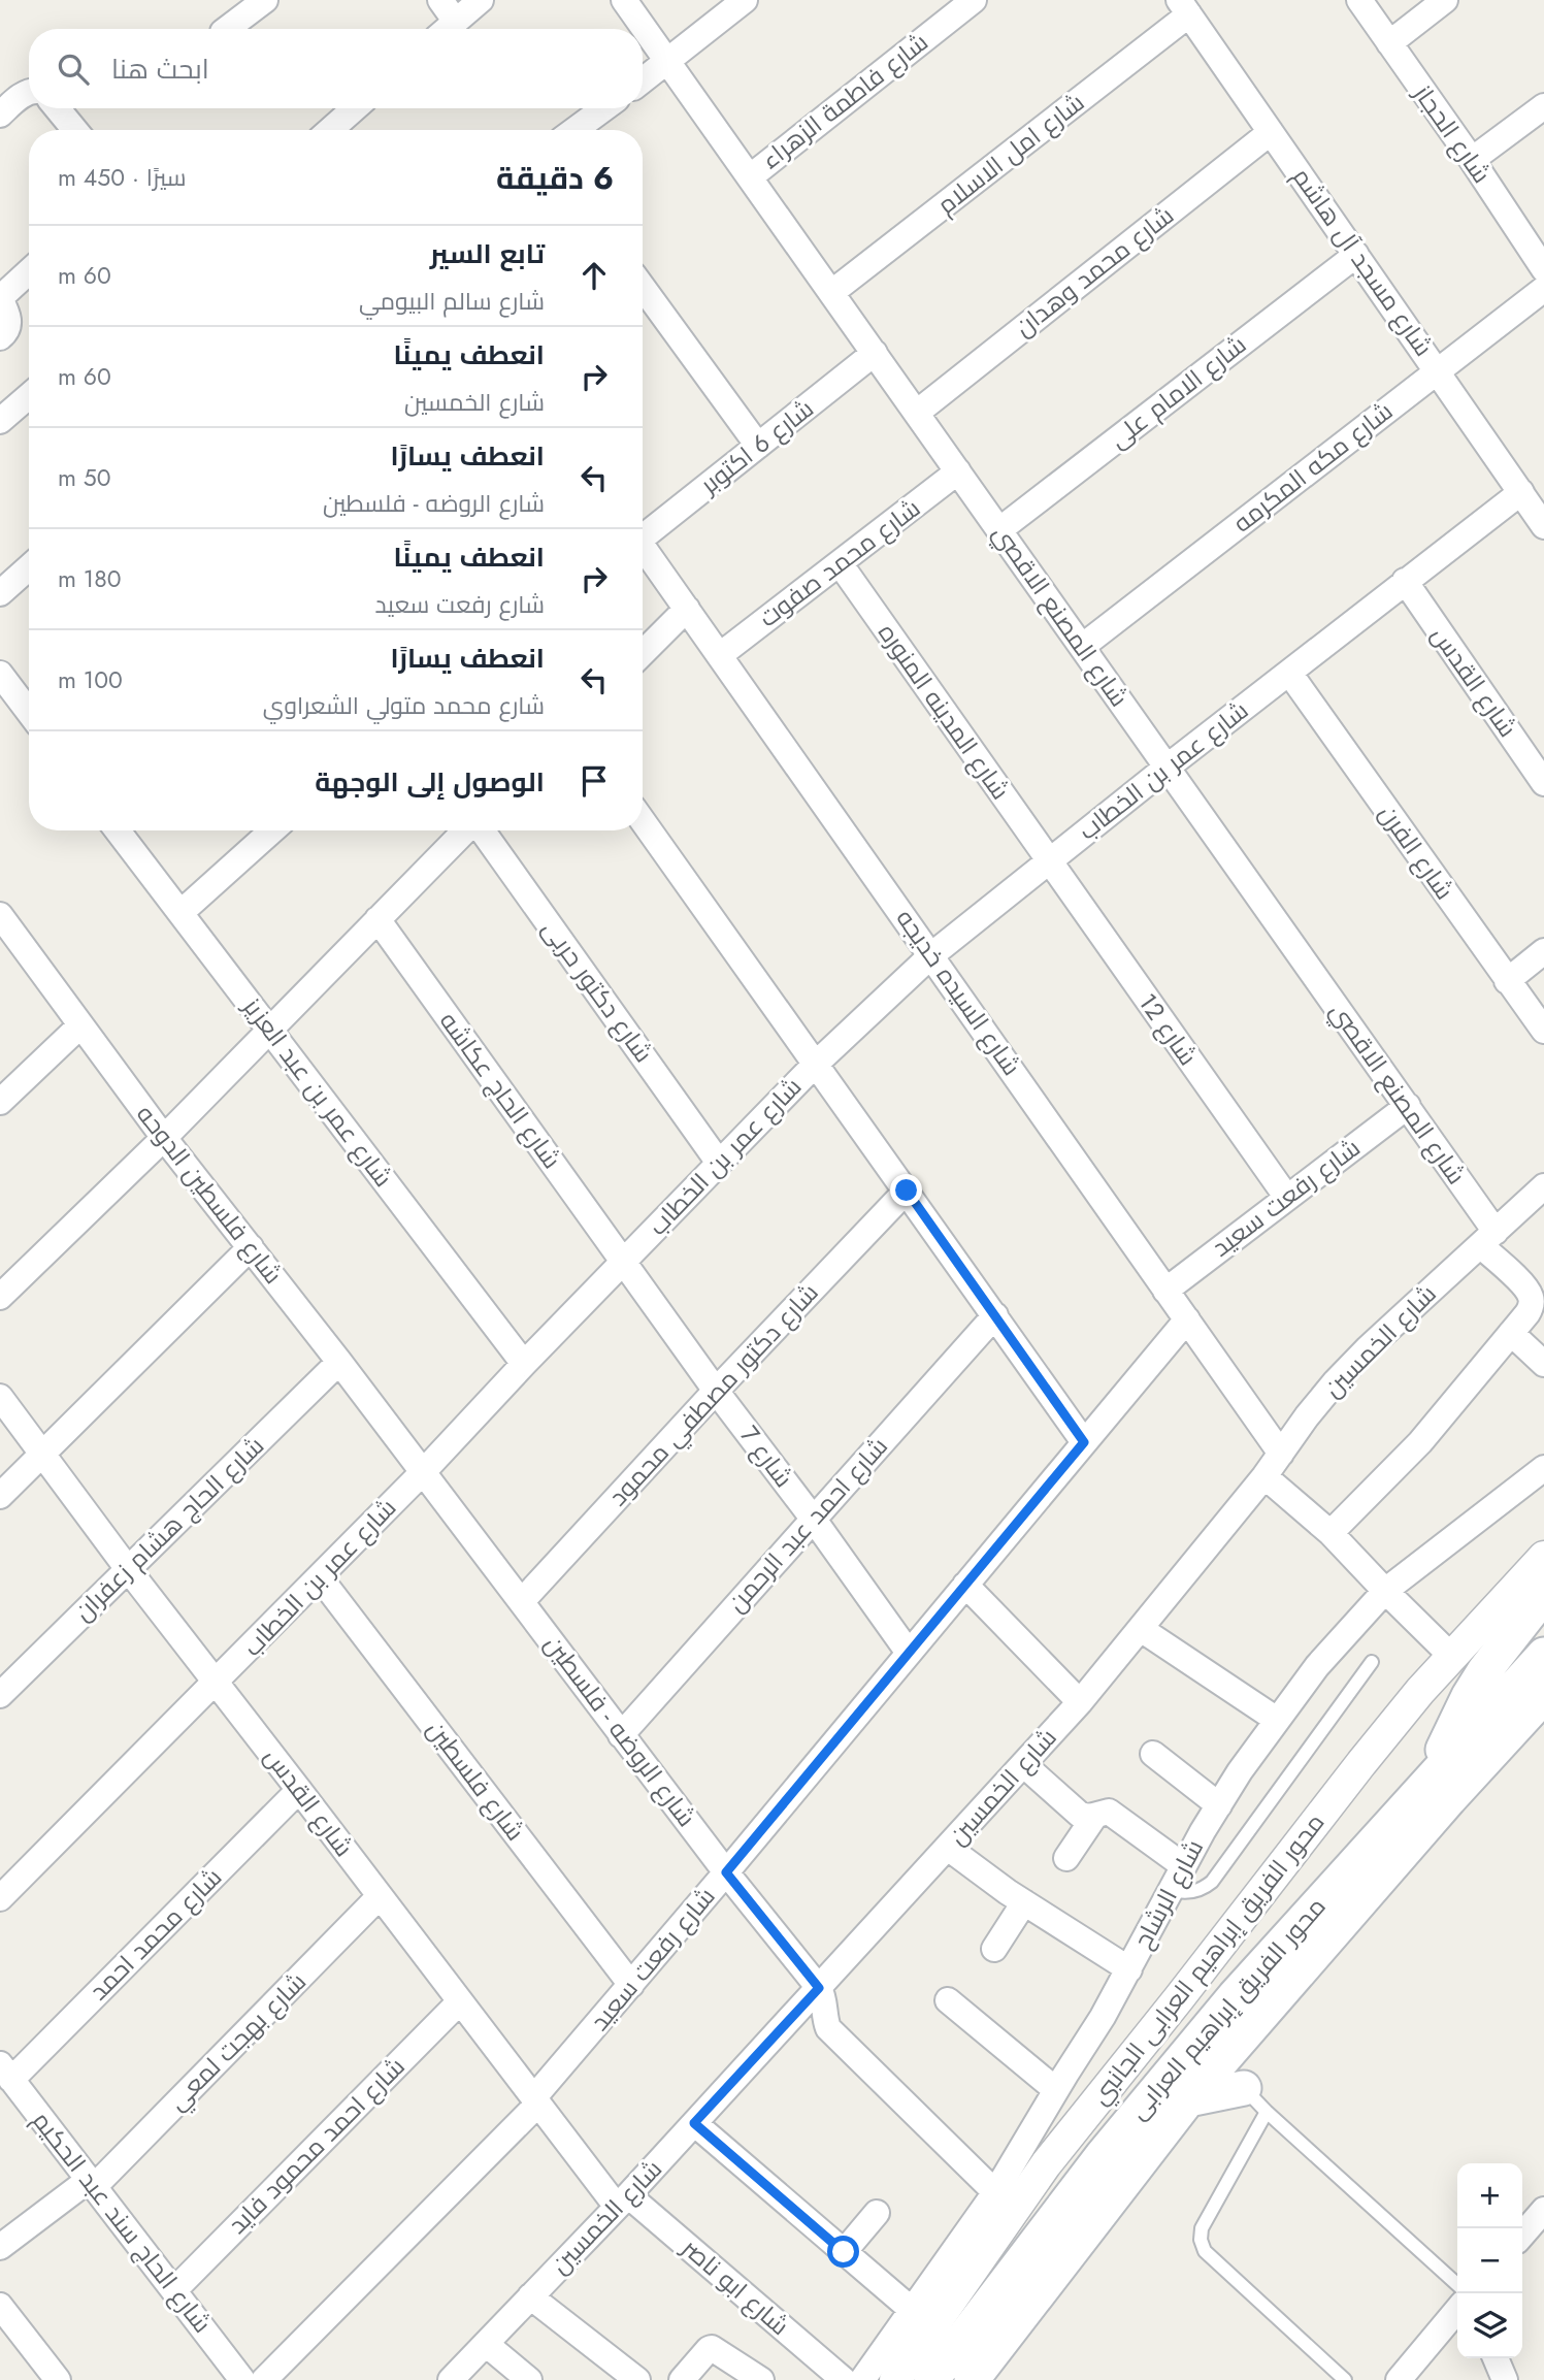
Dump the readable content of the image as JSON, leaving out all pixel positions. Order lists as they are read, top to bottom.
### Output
{
  "streets": {
    "main road": ["محور الفريق إبراهيم العرابى"],
    "street": [
      "شارع فاطمة الزهراء",
      "شارع الحجاز",
      "شارع امل الاسلام",
      "شارع مسجد آل هاشم",
      "شارع محمد وهدان",
      "شارع الامام على",
      "شارع 6 اكتوبر",
      "شارع مكه المكرمه",
      "شارع محمد صفوت",
      "شارع المصنع الاقصي",
      "شارع القدس",
      "شارع المدينه المنوره",
      "شارع عمر بن الخطاب",
      "شارع الفرن",
      "شارع دكتور حربى",
      "شارع السيده خديجه",
      "شارع 12",
      "شارع الحاج عكاشه",
      "شارع عمر بن عبد العزيز",
      "شارع فلسطين الدوحه",
      "شارع رفعت سعيد",
      "شارع الخمسين",
      "شارع دكتور مصطفي محمود",
      "شارع 7",
      "شارع احمد عبد الرحمن",
      "شارع الحاج هشام زعفران",
      "شارع الروضه - فلسطين",
      "شارع فلسطين",
      "شارع الرشاح",
      "شارع محمد احمد",
      "محور الفريق إبراهيم العرابى الجانبي",
      "شارع بهجت لمعي",
      "شارع احمد محمود فايد",
      "شارع الحاج سند عبد الحكيم",
      "شارع ابو ناصر"
    ]
  },
  "crossings": [
    ["شارع فاطمة الزهراء", "شارع المصنع الاقصي"],
    ["شارع امل الاسلام", "شارع مسجد آل هاشم"],
    ["شارع امل الاسلام", "شارع المصنع الاقصي"],
    ["شارع مسجد آل هاشم", "شارع محمد وهدان"],
    ["شارع مسجد آل هاشم", "شارع الامام على"],
    ["شارع مسجد آل هاشم", "شارع مكه المكرمه"],
    ["شارع مسجد آل هاشم", "شارع عمر بن الخطاب"],
    ["شارع محمد وهدان", "شارع المصنع الاقصي"],
    ["شارع الامام على", "شارع المصنع الاقصي"],
    ["شارع 6 اكتوبر", "شارع المصنع الاقصي"],
    ["شارع مكه المكرمه", "شارع المصنع الاقصي"],
    ["شارع محمد صفوت", "شارع المصنع الاقصي"],
    ["شارع محمد صفوت", "شارع المدينه المنوره"],
    ["شارع محمد صفوت", "شارع السيده خديجه"],
    ["شارع المصنع الاقصي", "شارع عمر بن الخطاب"],
    ["شارع المصنع الاقصي", "شارع رفعت سعيد"],
    ["شارع المصنع الاقصي", "شارع الخمسين"],
    ["شارع القدس", "شارع عمر بن الخطاب"],
    ["شارع القدس", "شارع رفعت سعيد"],
    ["شارع القدس", "شارع الخمسين"],
    ["شارع القدس", "شارع الحاج هشام زعفران"],
    ["شارع القدس", "شارع محمد احمد"],
    ["شارع القدس", "شارع بهجت لمعي"],
    ["شارع القدس", "شارع احمد محمود فايد"],
    ["شارع القدس", "شارع ابو ناصر"],
    ["شارع المدينه المنوره", "شارع عمر بن الخطاب"],
    ["شارع المدينه المنوره", "شارع 12"],
    ["شارع عمر بن الخطاب", "شارع الفرن"],
    ["شارع عمر بن الخطاب", "شارع دكتور حربى"],
    ["شارع عمر بن الخطاب", "شارع السيده خديجه"],
    ["شارع عمر بن الخطاب", "شارع 12"],
    ["شارع عمر بن الخطاب", "شارع الحاج عكاشه"],
    ["شارع عمر بن الخطاب", "شارع عمر بن عبد العزيز"],
    ["شارع عمر بن الخطاب", "شارع فلسطين الدوحه"],
    ["شارع عمر بن الخطاب", "شارع 7"],
    ["شارع عمر بن الخطاب", "شارع الروضه - فلسطين"],
    ["شارع عمر بن الخطاب", "شارع فلسطين"],
    ["شارع السيده خديجه", "شارع رفعت سعيد"],
    ["شارع السيده خديجه", "شارع الخمسين"],
    ["شارع 12", "شارع رفعت سعيد"],
    ["شارع الحاج عكاشه", "شارع 7"],
    ["شارع فلسطين الدوحه", "شارع الحاج هشام زعفران"],
    ["شارع فلسطين الدوحه", "شارع الروضه - فلسطين"],
    ["شارع رفعت سعيد", "شارع 7"],
    ["شارع رفعت سعيد", "شارع الروضه - فلسطين"],
    ["شارع رفعت سعيد", "شارع فلسطين"],
    ["شارع الخمسين", "شارع الروضه - فلسطين"],
    ["شارع الخمسين", "شارع ابو ناصر"],
    ["شارع دكتور مصطفي محمود", "شارع 7"],
    ["شارع دكتور مصطفي محمود", "شارع الروضه - فلسطين"],
    ["شارع 7", "شارع احمد عبد الرحمن"],
    ["شارع احمد عبد الرحمن", "شارع الروضه - فلسطين"],
    ["شارع محمد احمد", "شارع الحاج سند عبد الحكيم"],
    ["شارع بهجت لمعي", "شارع الحاج سند عبد الحكيم"],
    ["شارع احمد محمود فايد", "شارع الحاج سند عبد الحكيم"]
  ],
  "page": {
    "search": "ابحث هنا",
    "heading": ["6 دقيقة", "سيرًا · 450 m"],
    "list": [
      ["تابع السير", "شارع سالم البيومي", "60 m"],
      ["انعطف يمينًا", "شارع الخمسين", "60 m"],
      ["انعطف يسارًا", "شارع الروضه - فلسطين", "50 m"],
      ["انعطف يمينًا", "شارع رفعت سعيد", "180 m"],
      ["انعطف يسارًا", "شارع محمد متولي الشعراوي", "100 m"],
      "الوصول إلى الوجهة"
    ],
    "map_buttons": ["+", "−"]
  }
}
